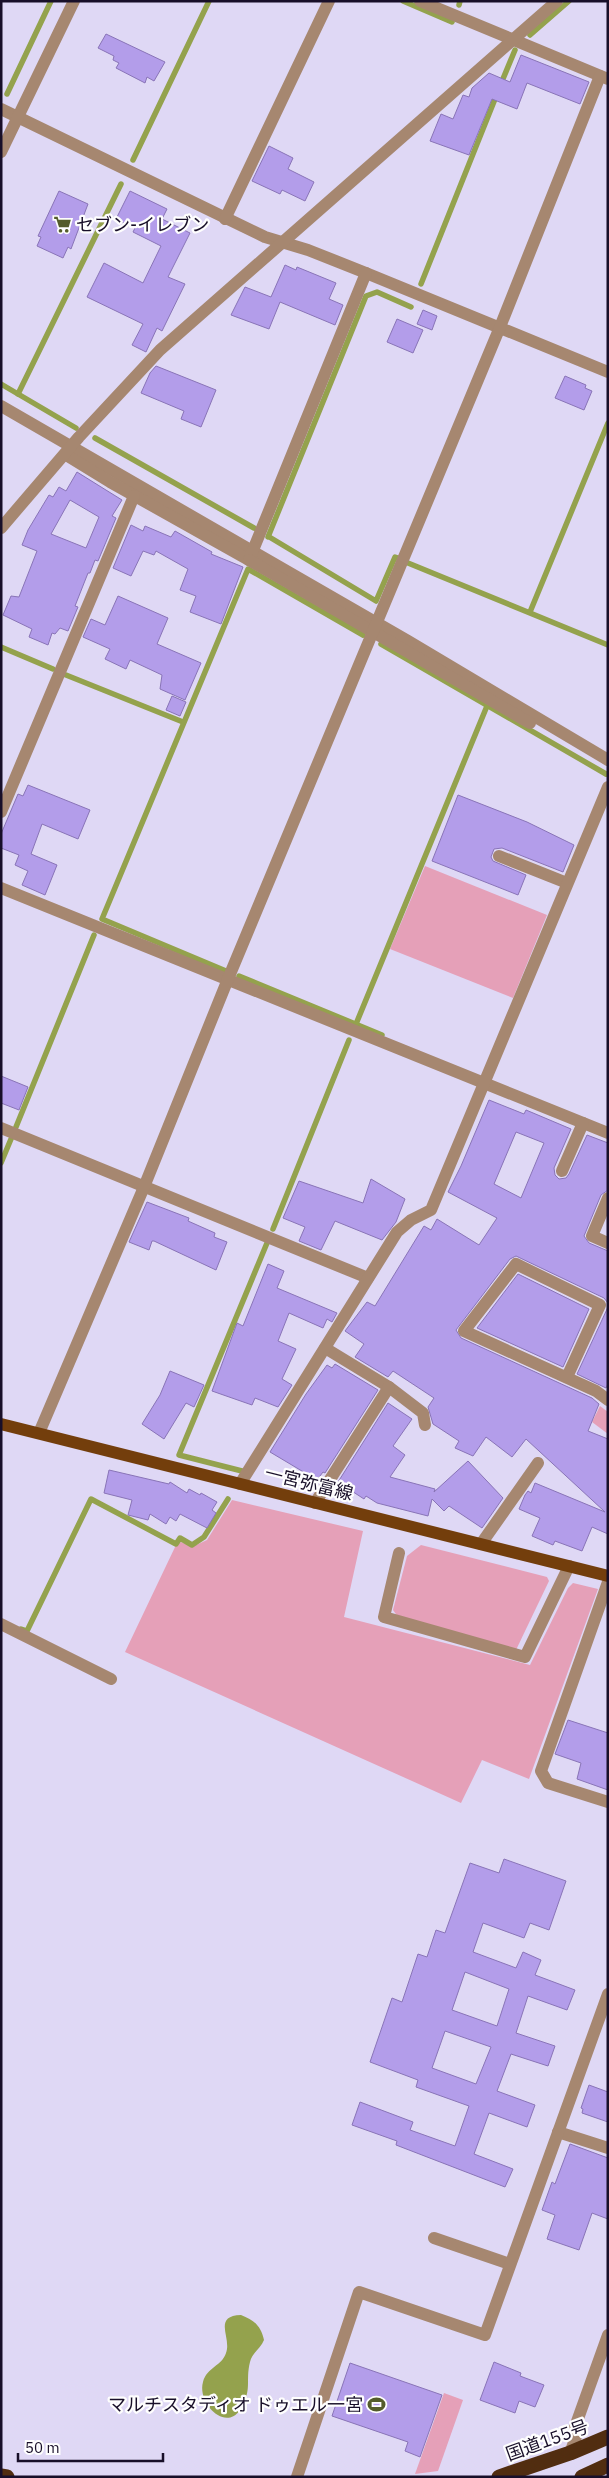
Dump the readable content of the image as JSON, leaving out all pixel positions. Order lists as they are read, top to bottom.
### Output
{
  "streets": {
    "highway": ["国道155号"],
    "main road": ["一宮弥富線"]
  },
  "places": {
    "supermarket": ["セブン-イレブン"],
    "sports": ["マルチスタディオ ドゥエル一宮"]
  },
  "scale_bar": "50 m"
}
